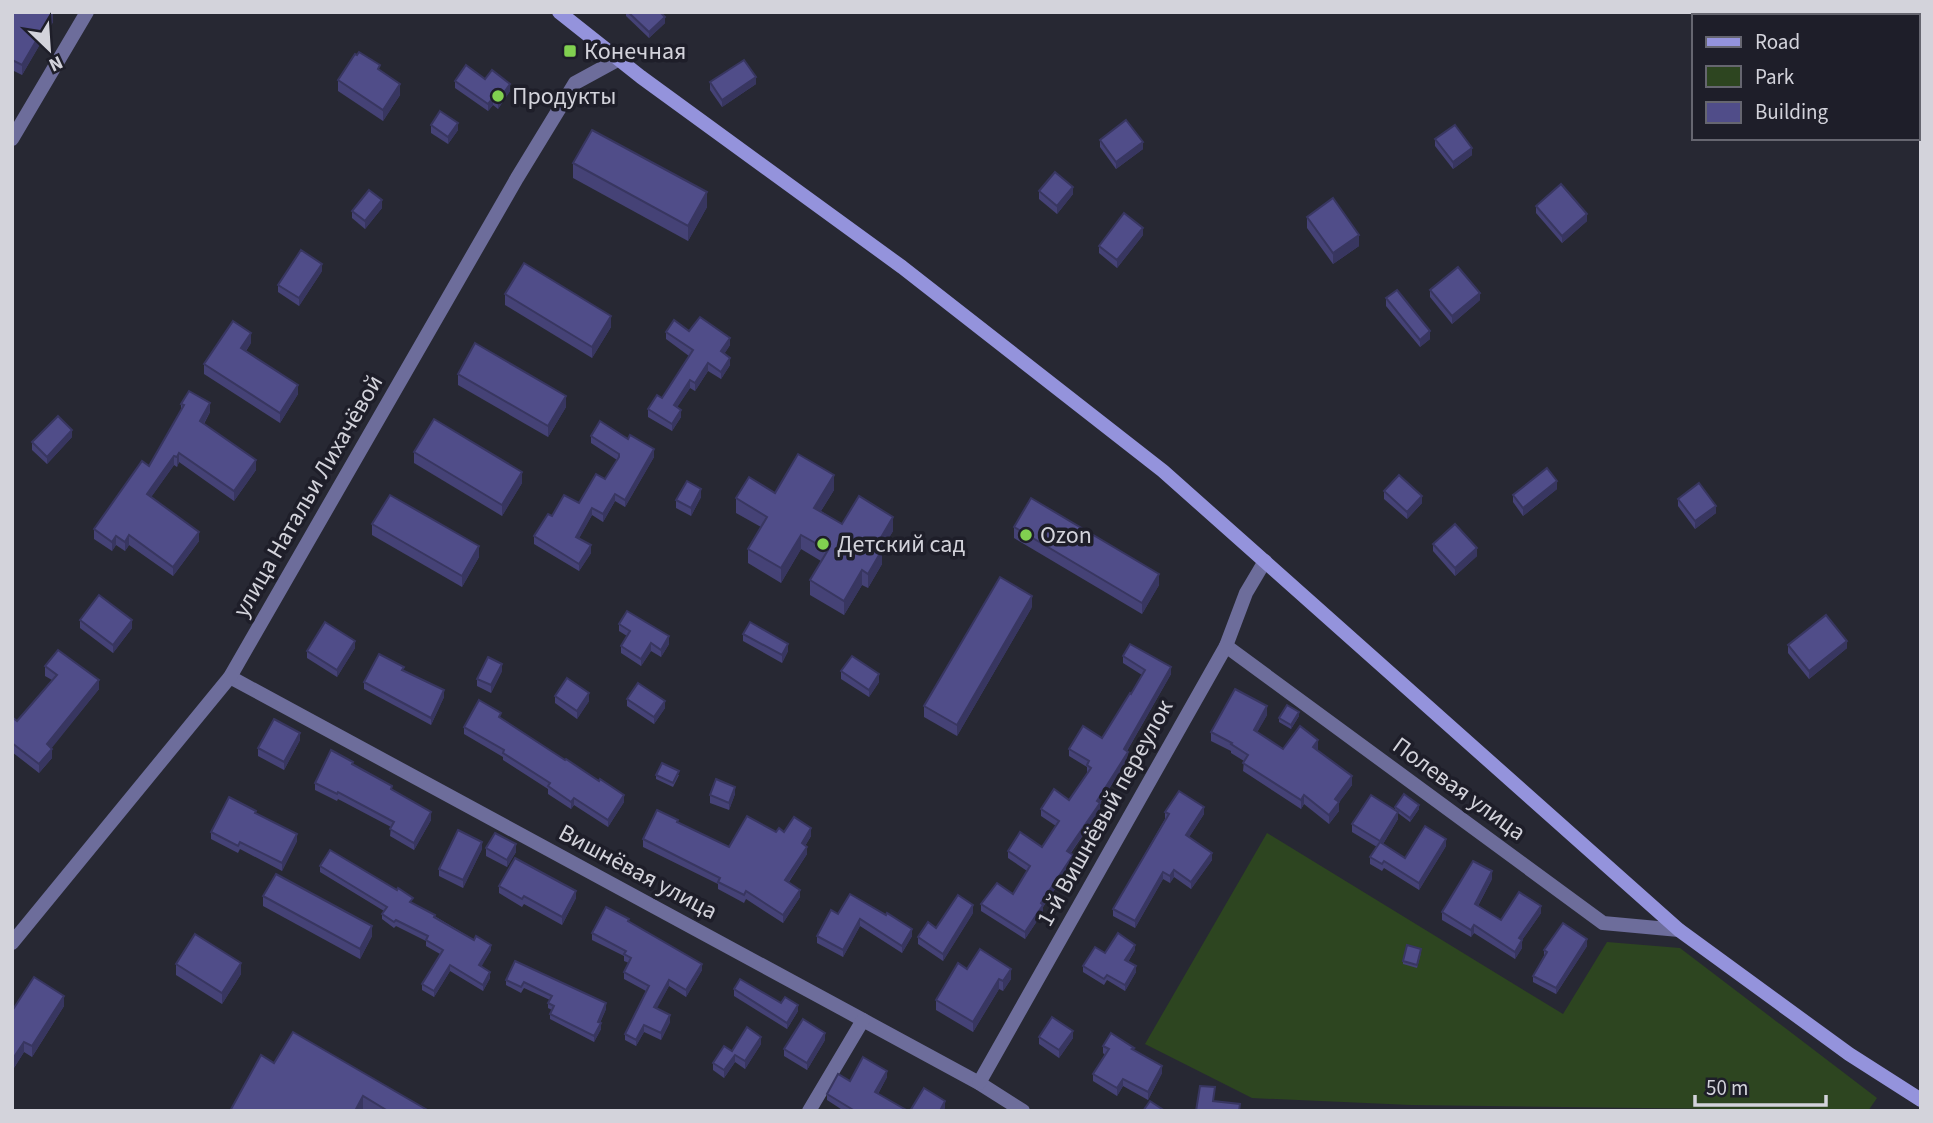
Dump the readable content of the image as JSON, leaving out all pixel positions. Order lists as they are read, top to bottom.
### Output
{
  "streets": {
    "street": [
      "улица Натальи Лихачёвой",
      "Полевая улица",
      "1-й Вишнёвый переулок",
      "Вишнёвая улица"
    ]
  },
  "crossings": [
    ["улица Натальи Лихачёвой", "Вишнёвая улица"],
    ["Полевая улица", "1-й Вишнёвый переулок"],
    ["1-й Вишнёвый переулок", "Вишнёвая улица"]
  ],
  "places": {
    "transit": ["Конечная"],
    "other": ["Продукты", "Ozon", "Детский сад"]
  },
  "legend": ["Road", "Park", "Building"],
  "scale_bar": "50 m",
  "north": "bottom right"
}
